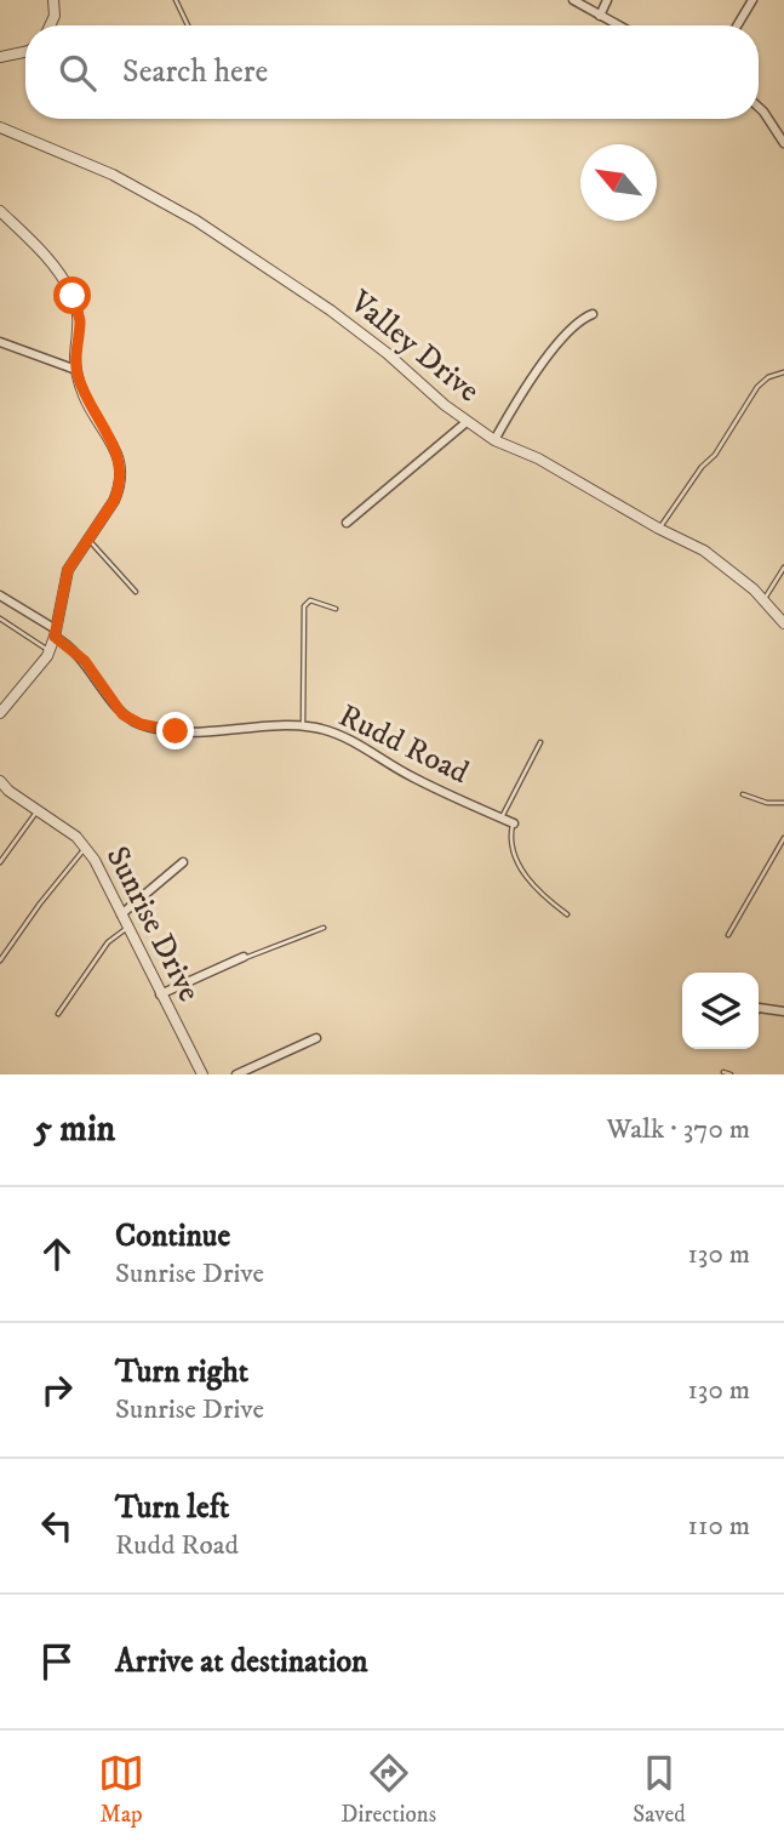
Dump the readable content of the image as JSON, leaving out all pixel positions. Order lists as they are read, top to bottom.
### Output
{
  "streets": {
    "street": ["Valley Drive", "Rudd Road", "Sunrise Drive"]
  },
  "north": "top left",
  "page": {
    "search": "Search here",
    "heading": ["5 min", "Walk · 370 m"],
    "list": [
      ["Continue", "Sunrise Drive", "130 m"],
      ["Turn right", "Sunrise Drive", "130 m"],
      ["Turn left", "Rudd Road", "110 m"],
      "Arrive at destination"
    ],
    "nav": ["Map", "Directions", "Saved"]
  }
}
